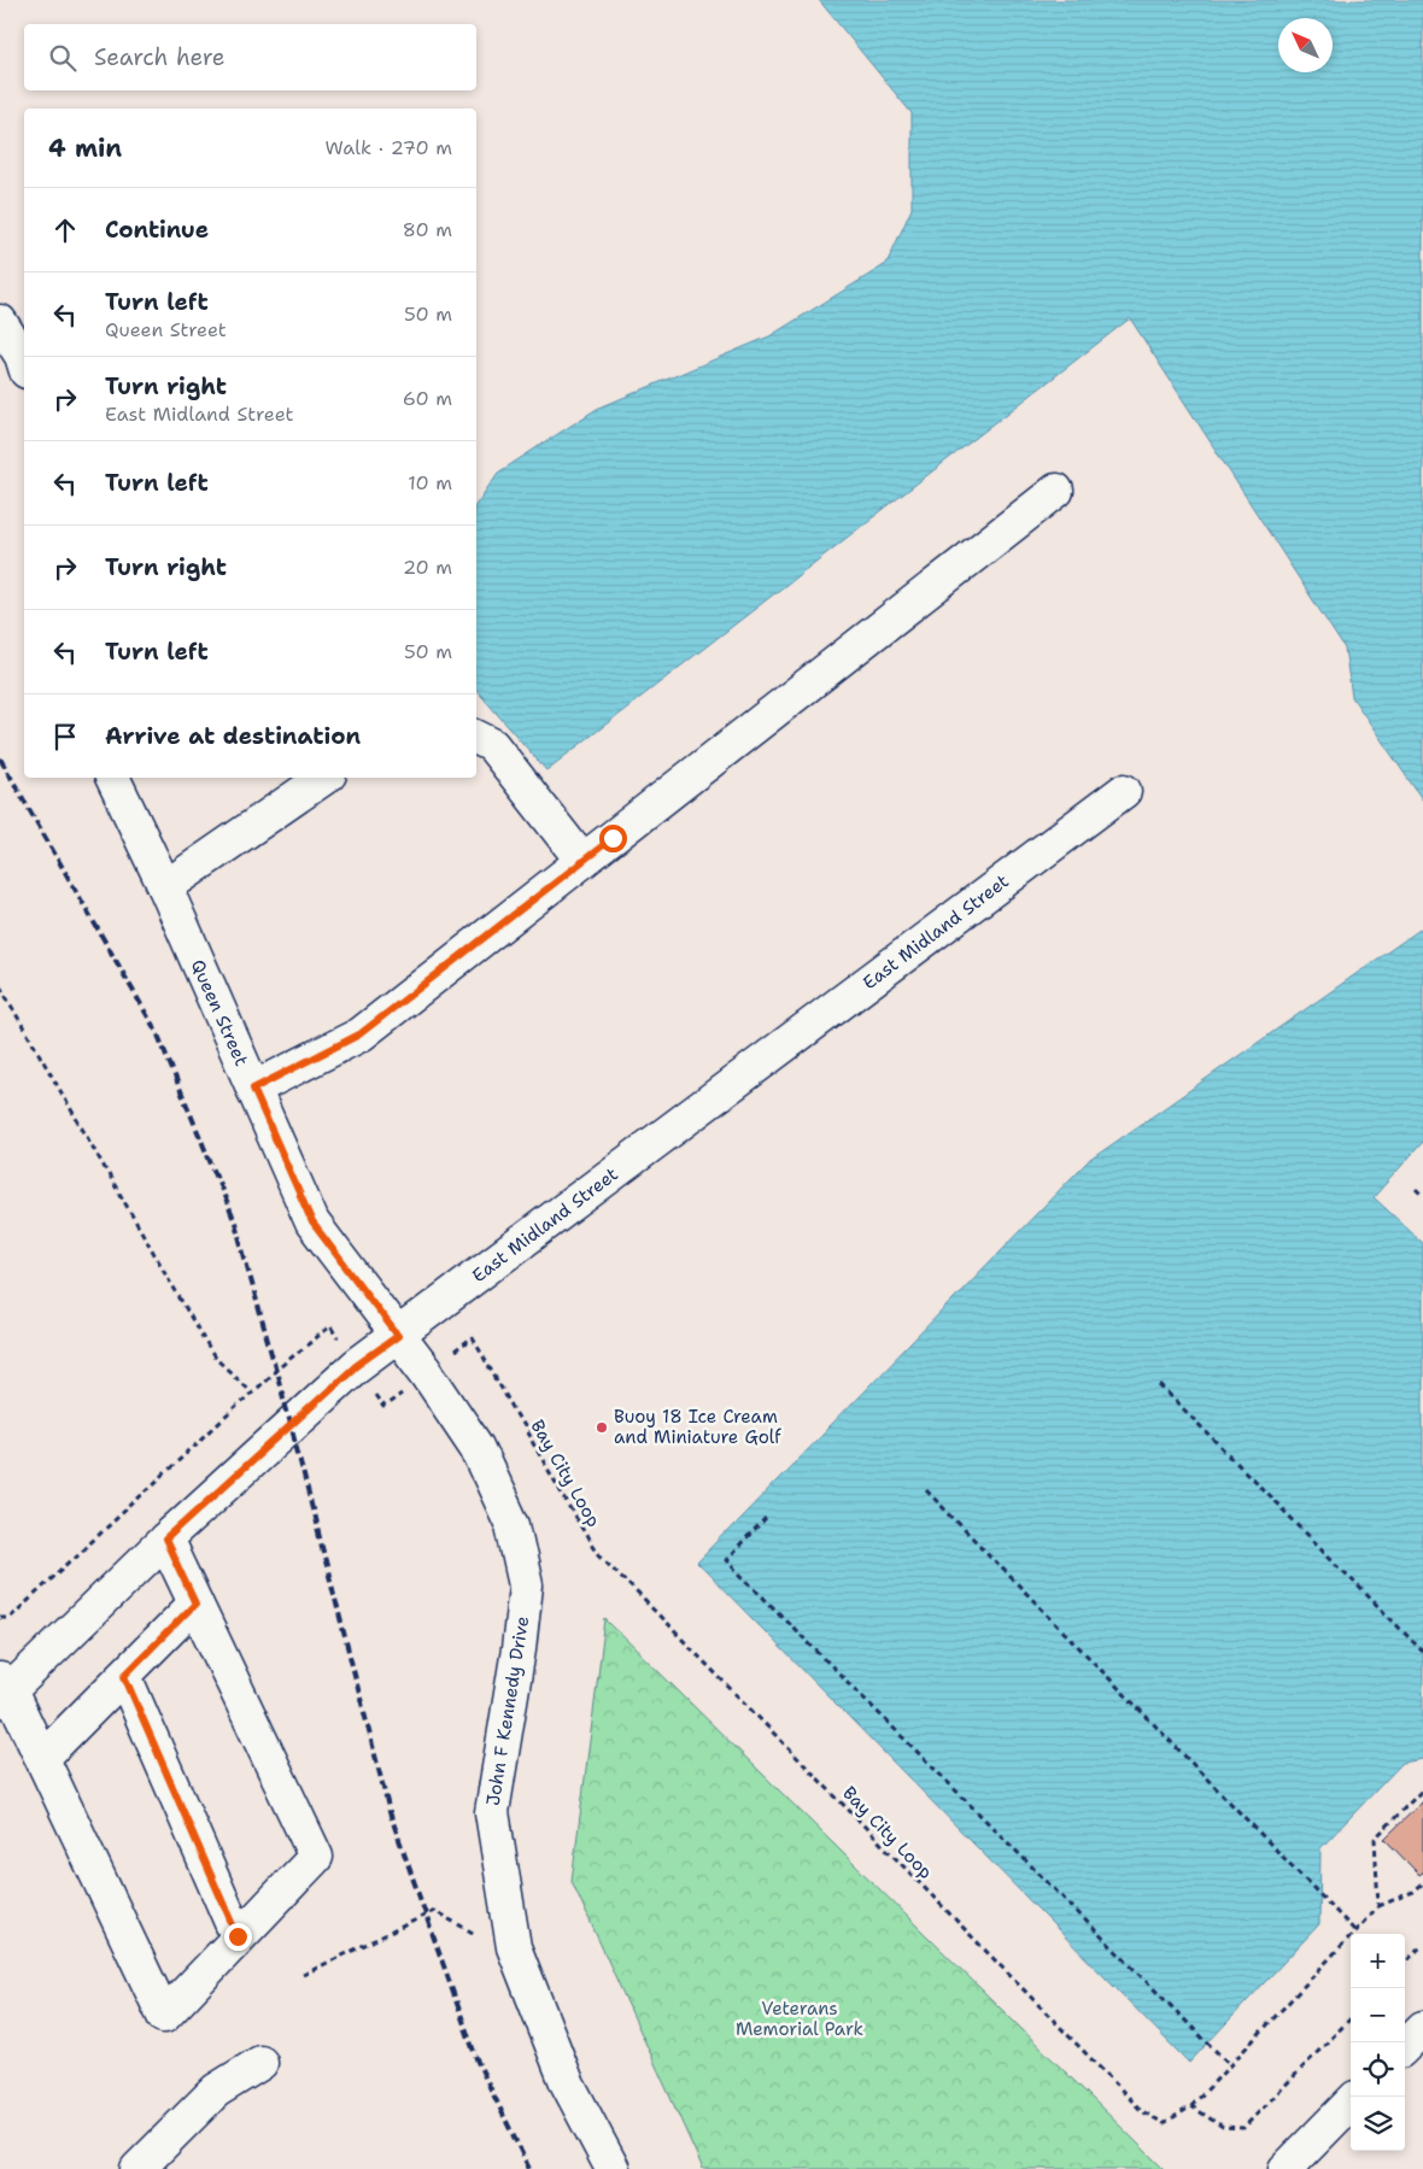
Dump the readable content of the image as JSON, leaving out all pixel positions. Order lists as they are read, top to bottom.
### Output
{
  "streets": {
    "street": ["East Midland Street", "Queen Street", "John F Kennedy Drive"],
    "path": ["Bay City Loop"]
  },
  "crossings": [
    ["East Midland Street", "Queen Street"],
    ["East Midland Street", "John F Kennedy Drive"],
    ["Queen Street", "John F Kennedy Drive"]
  ],
  "parks": ["Veterans Memorial Park"],
  "places": ["Buoy 18 Ice Cream and Miniature Golf"],
  "north": "top left",
  "page": {
    "search": "Search here",
    "heading": ["4 min", "Walk · 270 m"],
    "list": [
      ["Continue", "80 m"],
      ["Turn left", "Queen Street", "50 m"],
      ["Turn right", "East Midland Street", "60 m"],
      ["Turn left", "10 m"],
      ["Turn right", "20 m"],
      ["Turn left", "50 m"],
      "Arrive at destination"
    ],
    "map_buttons": ["+", "−"]
  }
}
